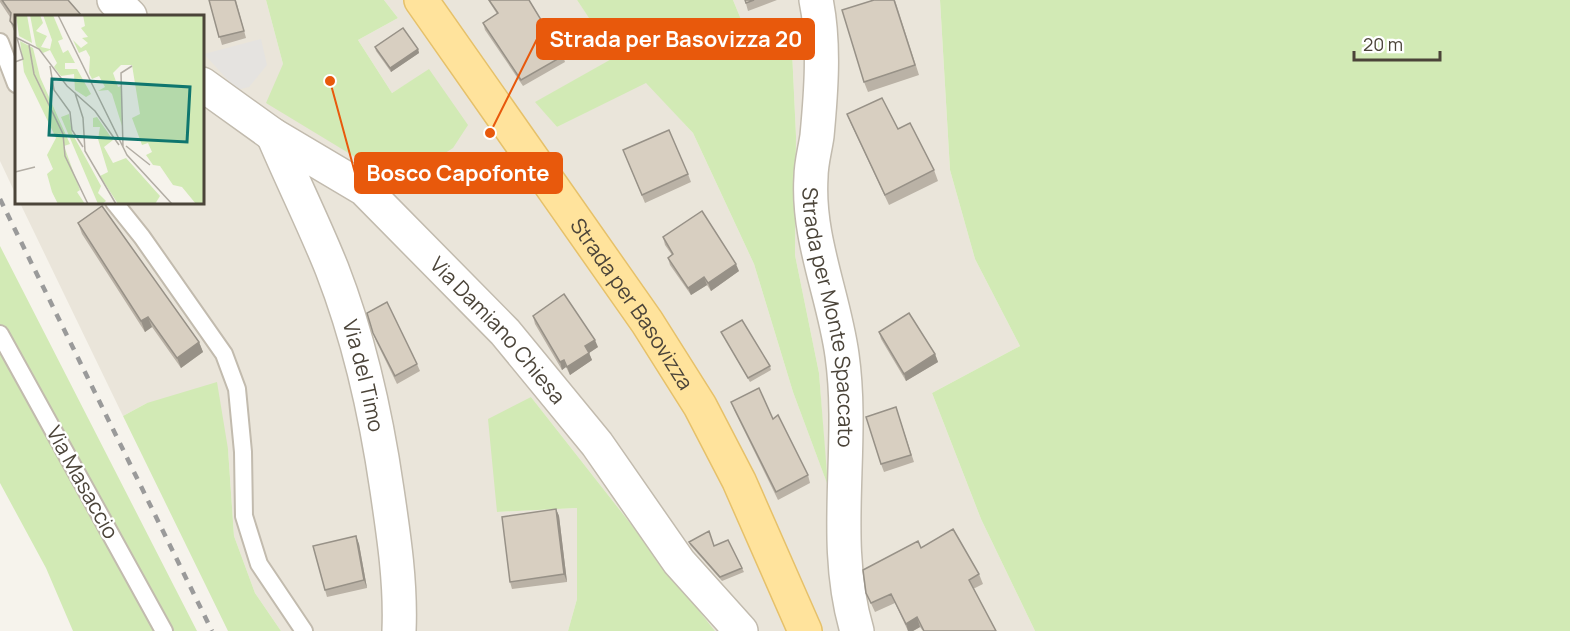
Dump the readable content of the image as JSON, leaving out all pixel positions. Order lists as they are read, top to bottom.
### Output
{
  "streets": {
    "main road": ["Strada per Basovizza"],
    "street": ["Strada per Monte Spaccato", "Via Damiano Chiesa", "Via del Timo"],
    "lane": ["Via Masaccio"]
  },
  "crossings": [
    ["Via Damiano Chiesa", "Via del Timo"]
  ],
  "places": ["Bosco Capofonte", "Strada per Basovizza 20"],
  "scale_bar": "20 m"
}
